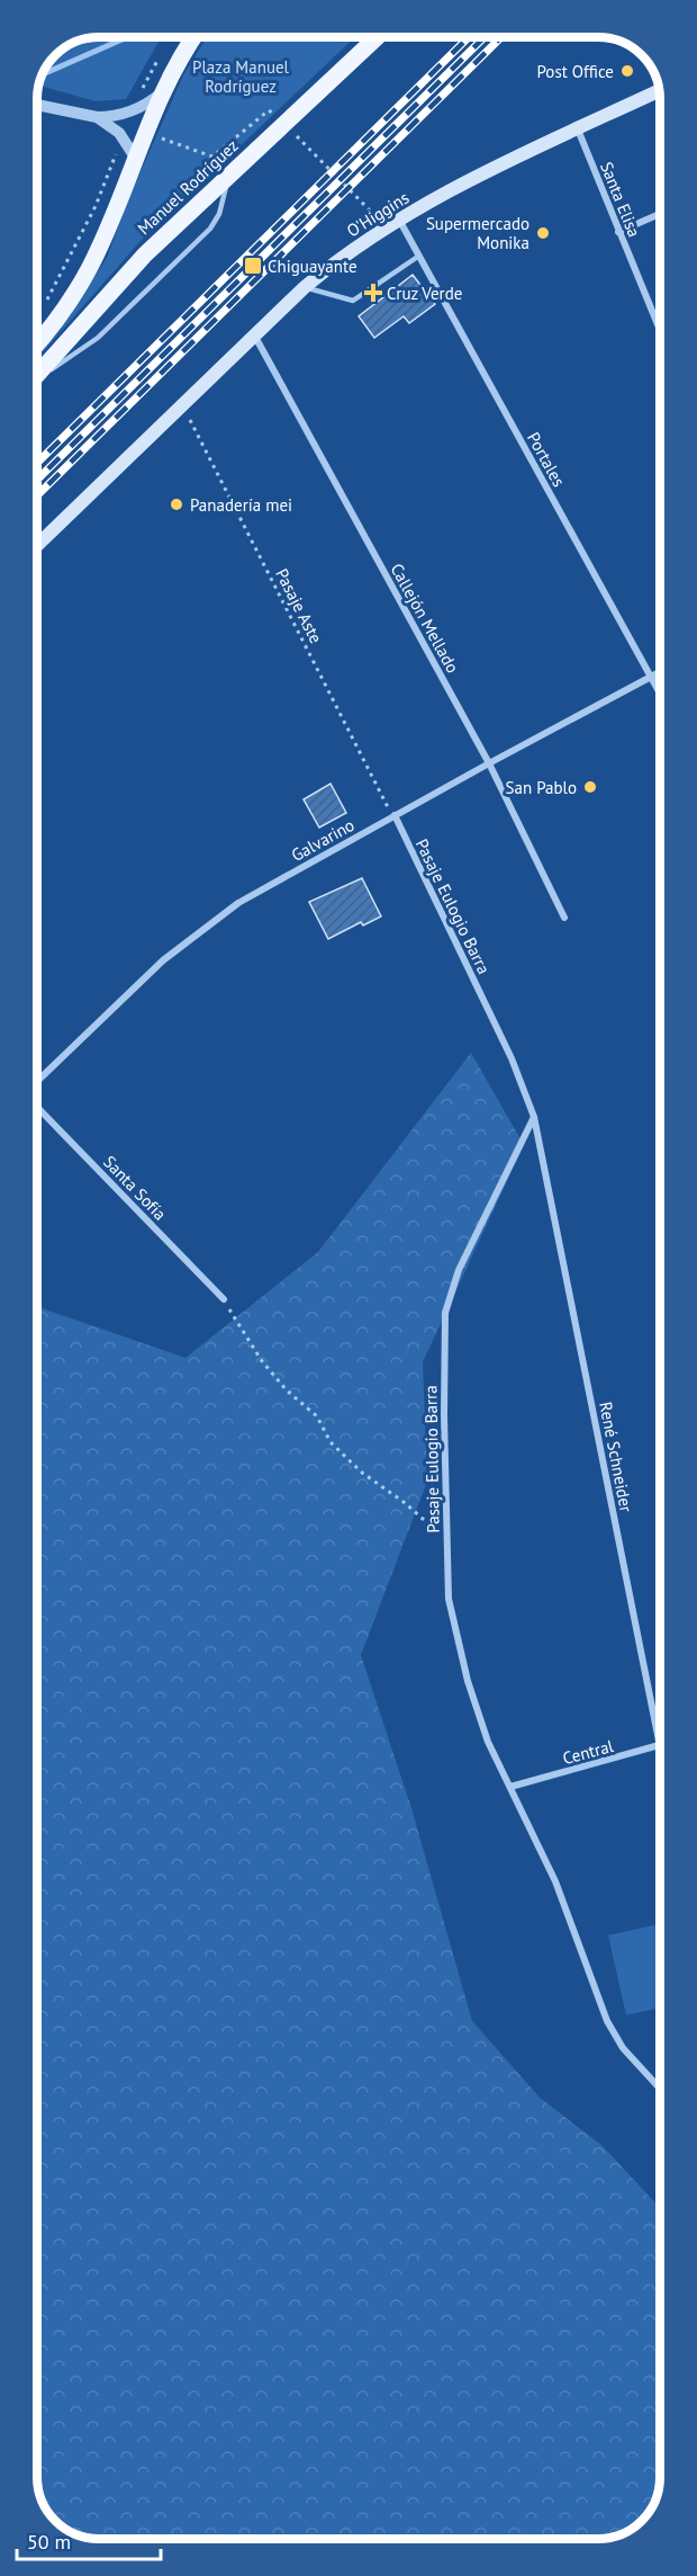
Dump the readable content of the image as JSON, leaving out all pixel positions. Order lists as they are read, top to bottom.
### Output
{
  "streets": {
    "main road": ["Manuel Rodríguez", "O'Higgins"],
    "street": [
      "Santa Elisa",
      "Portales",
      "Callejón Mellado",
      "Galvarino",
      "Pasaje Eulogio Barra",
      "Santa Sofía",
      "René Schneider",
      "Central"
    ],
    "path": ["Pasaje Aste"]
  },
  "crossings": [
    ["Santa Elisa", "O'Higgins"],
    ["O'Higgins", "Portales"],
    ["O'Higgins", "Pasaje Aste"],
    ["O'Higgins", "Callejón Mellado"],
    ["Portales", "Galvarino"],
    ["Pasaje Aste", "Galvarino"],
    ["Pasaje Aste", "Pasaje Eulogio Barra"],
    ["Callejón Mellado", "Galvarino"],
    ["Galvarino", "Pasaje Eulogio Barra"],
    ["Pasaje Eulogio Barra", "René Schneider"],
    ["Pasaje Eulogio Barra", "Central"],
    ["René Schneider", "Central"]
  ],
  "parks": ["Plaza Manuel Rodríguez"],
  "places": {
    "other": [
      "Post Office",
      "Supermercado Monika",
      "Panadería mei",
      "San Pablo"
    ],
    "transit": ["Chiguayante"],
    "health": ["Cruz Verde"]
  },
  "scale_bar": "50 m"
}
